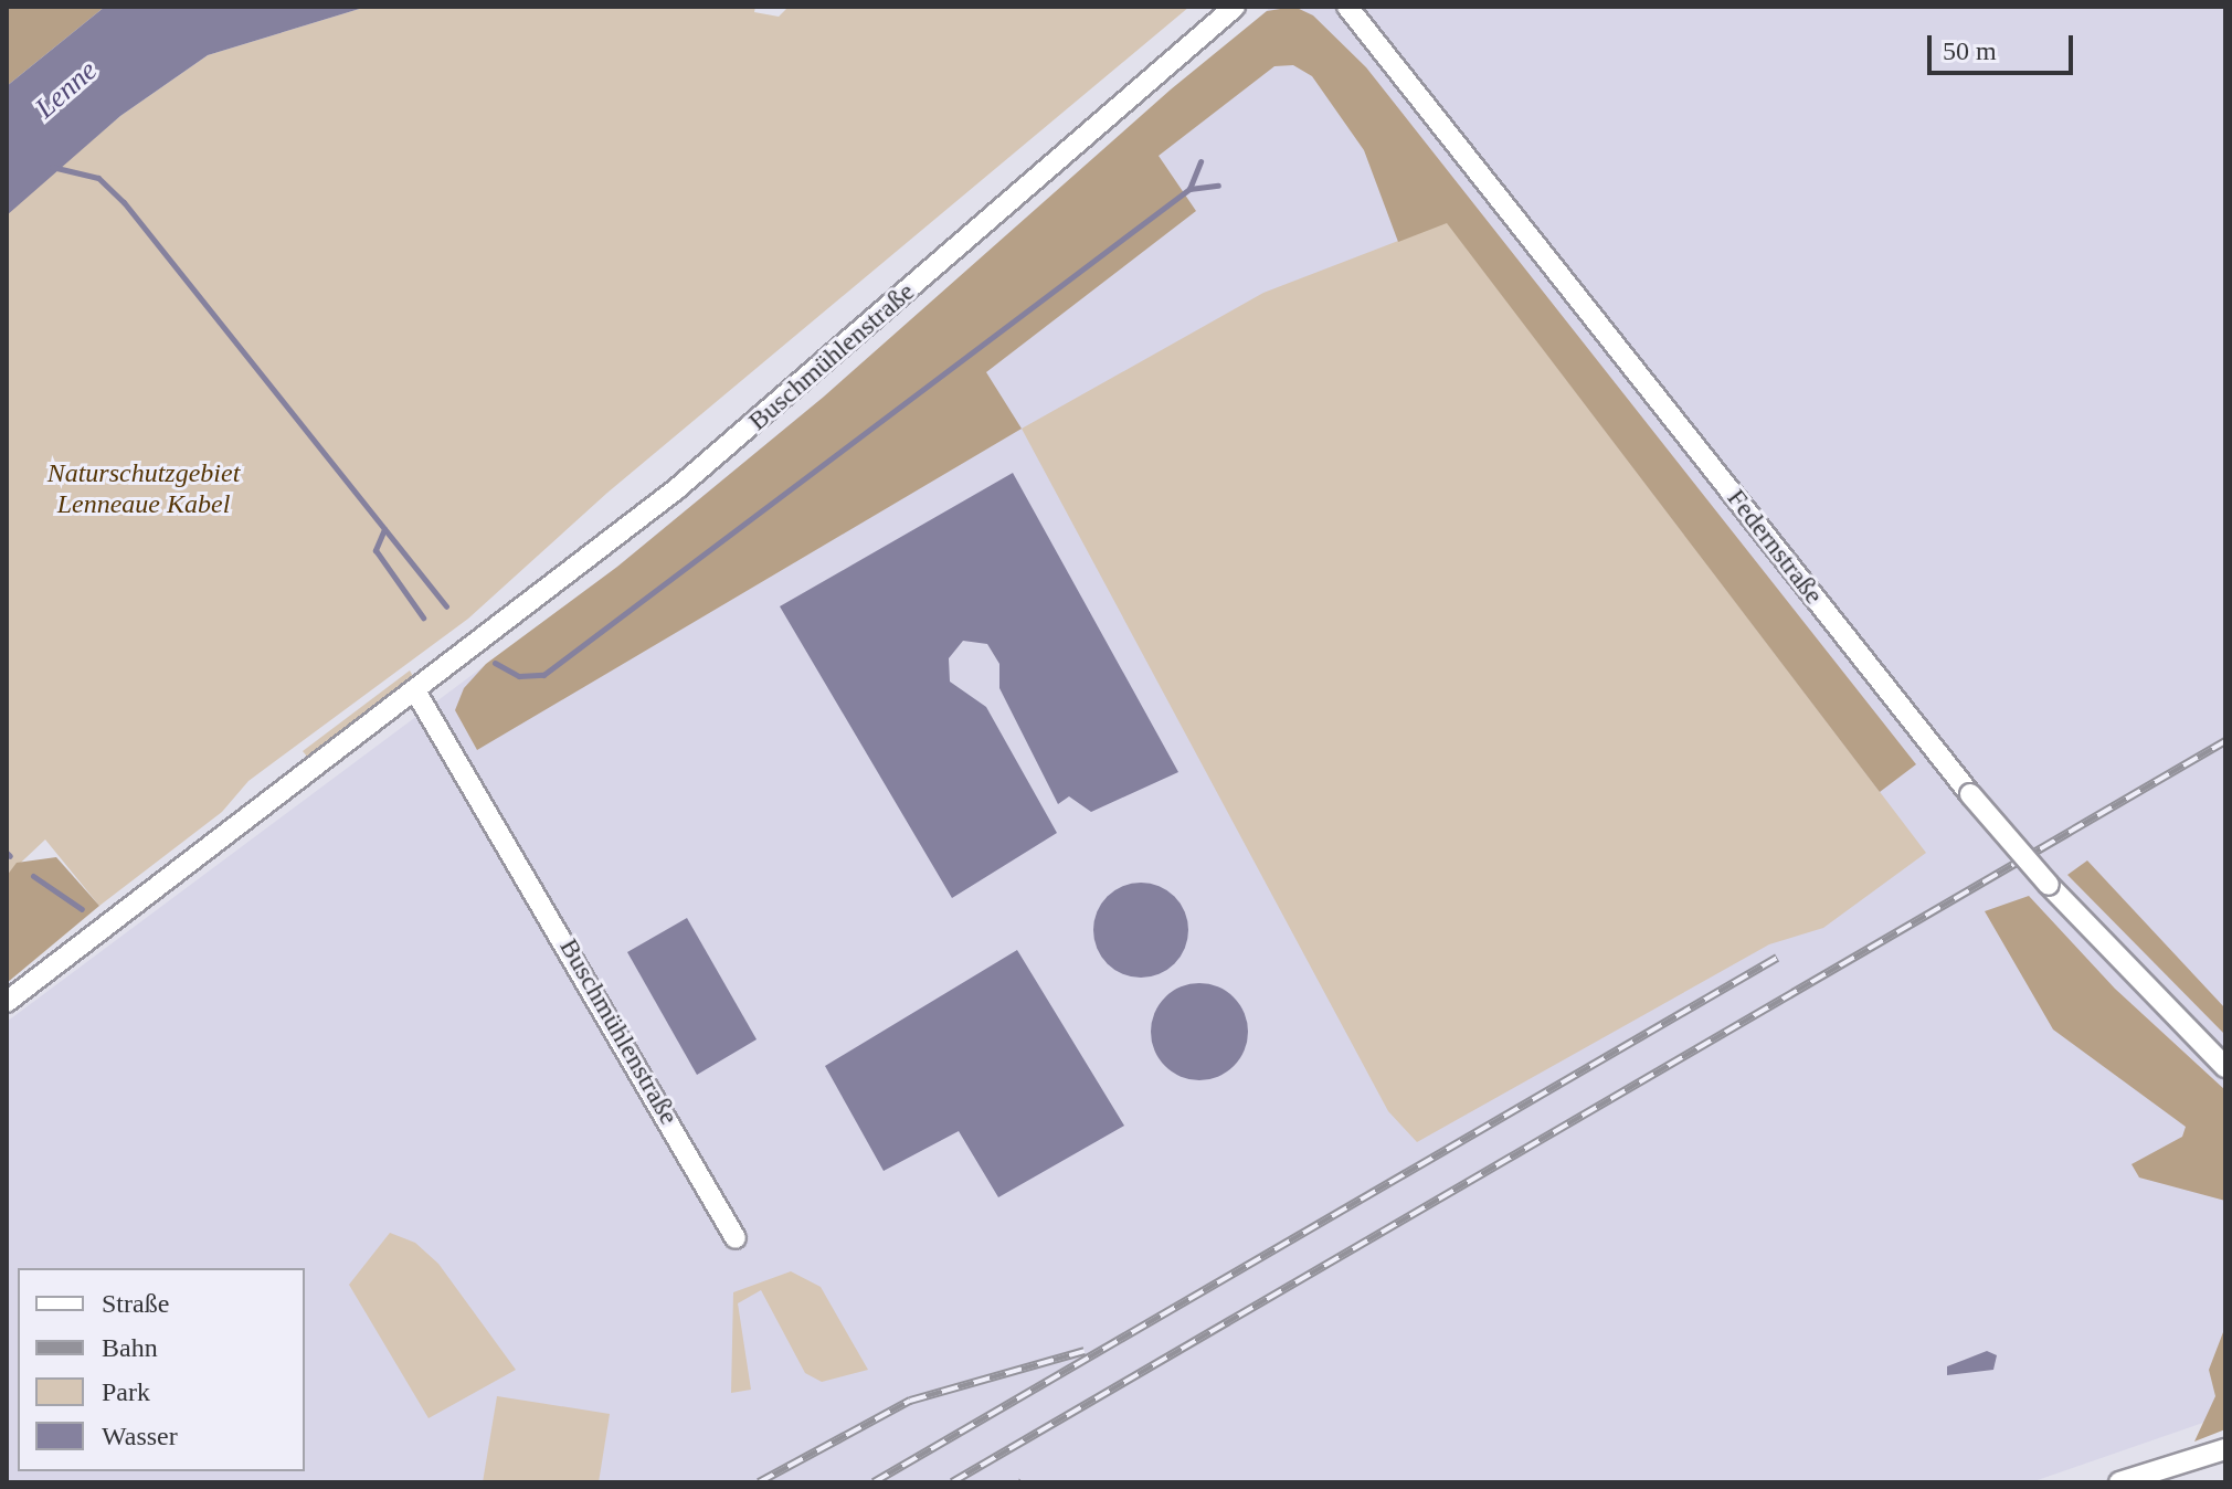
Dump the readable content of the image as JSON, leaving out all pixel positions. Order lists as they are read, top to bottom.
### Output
{
  "streets": {
    "street": ["Buschmühlenstraße", "Federnstraße"]
  },
  "water": ["Lenne"],
  "parks": ["Naturschutzgebiet Lenneaue Kabel"],
  "legend": [
    "Straße",
    "Bahn",
    "Park",
    "Wasser"
  ],
  "scale_bar": "50 m"
}
